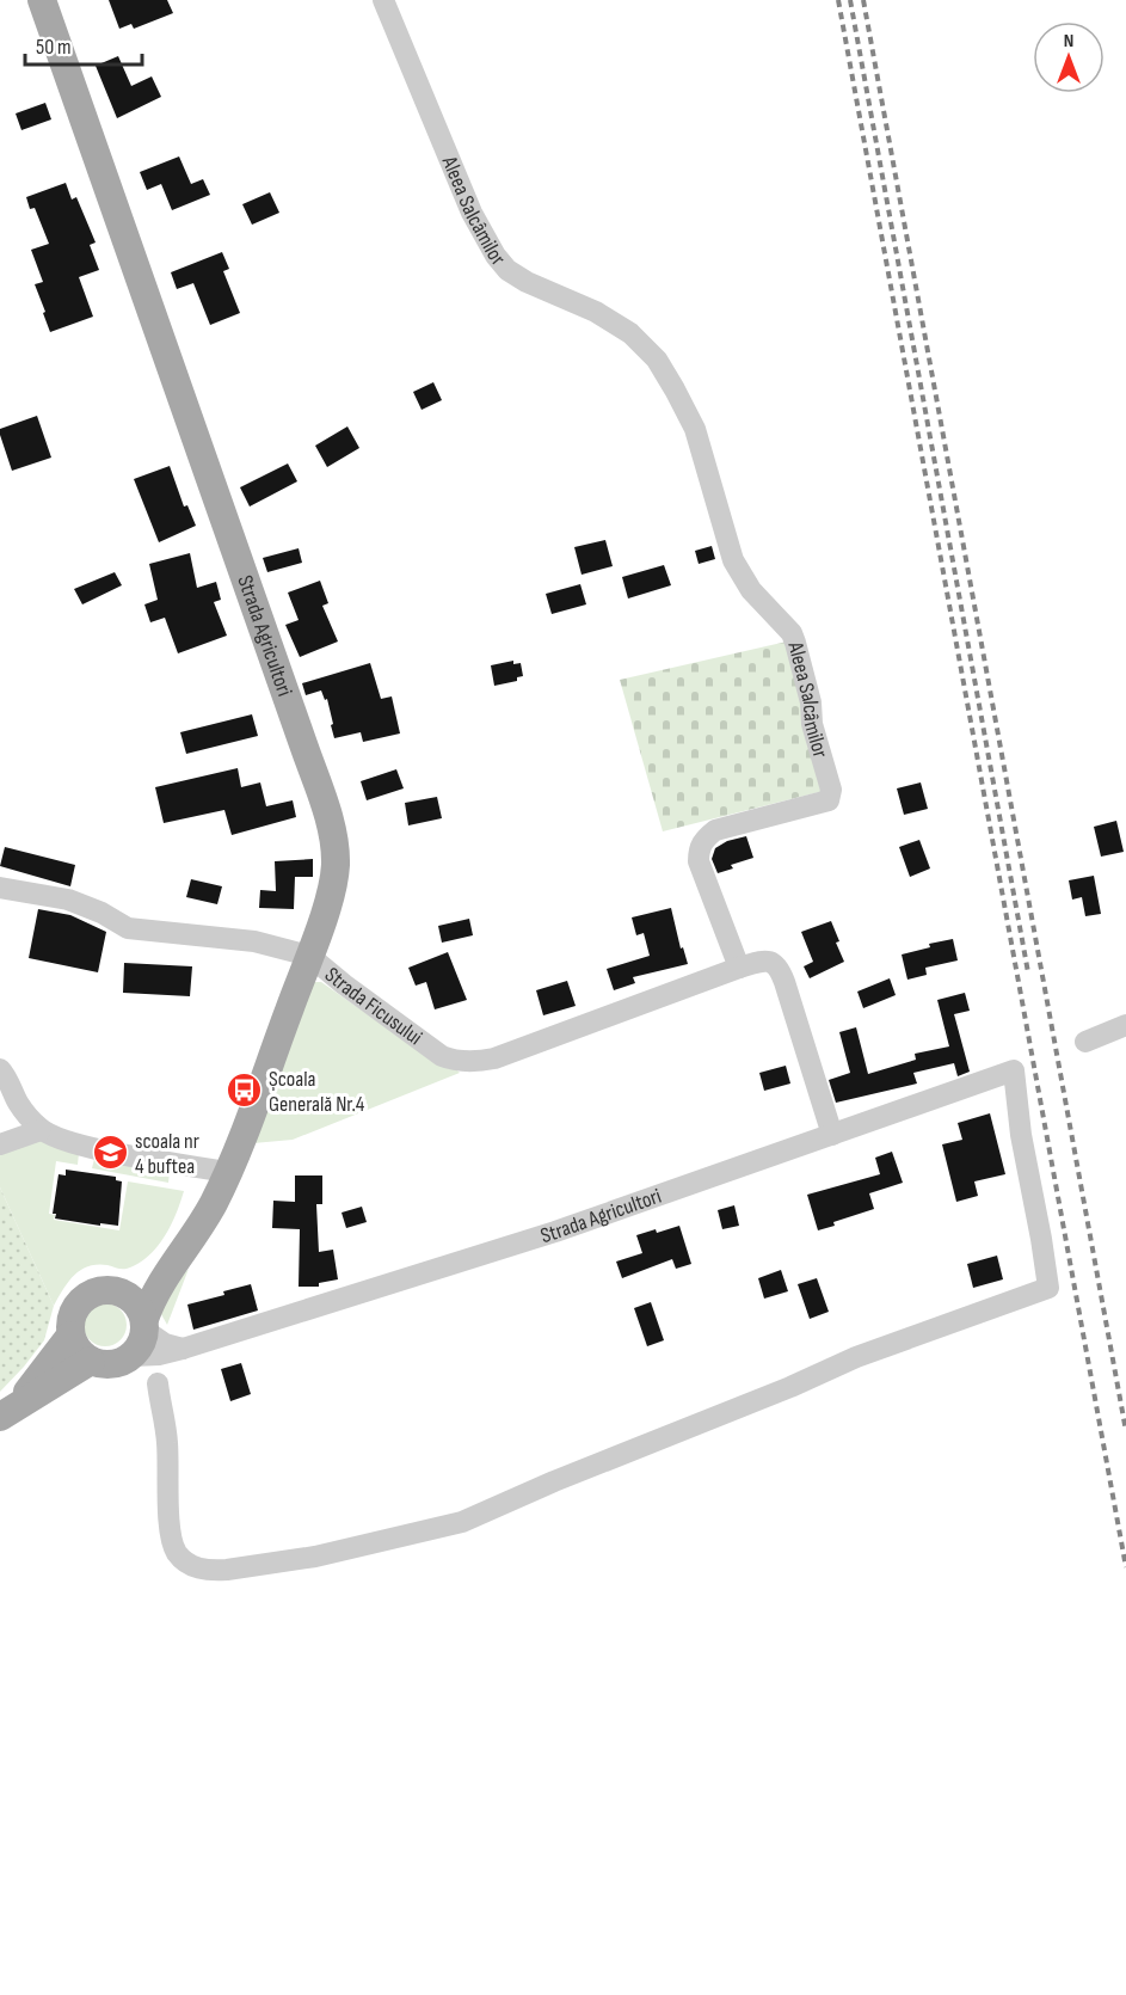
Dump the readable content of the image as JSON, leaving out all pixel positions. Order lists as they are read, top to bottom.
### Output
{
  "streets": {
    "main road": ["Strada Agricultori"],
    "street": ["Aleea Salcâmilor", "Strada Ficusului"]
  },
  "crossings": [
    ["Aleea Salcâmilor", "Strada Ficusului"],
    ["Strada Agricultori", "Strada Ficusului"]
  ],
  "places": {
    "bus stop": ["Școala Generală Nr.4"],
    "school or university": ["scoala nr 4 buftea"]
  },
  "scale_bar": "50 m",
  "north": "top"
}
